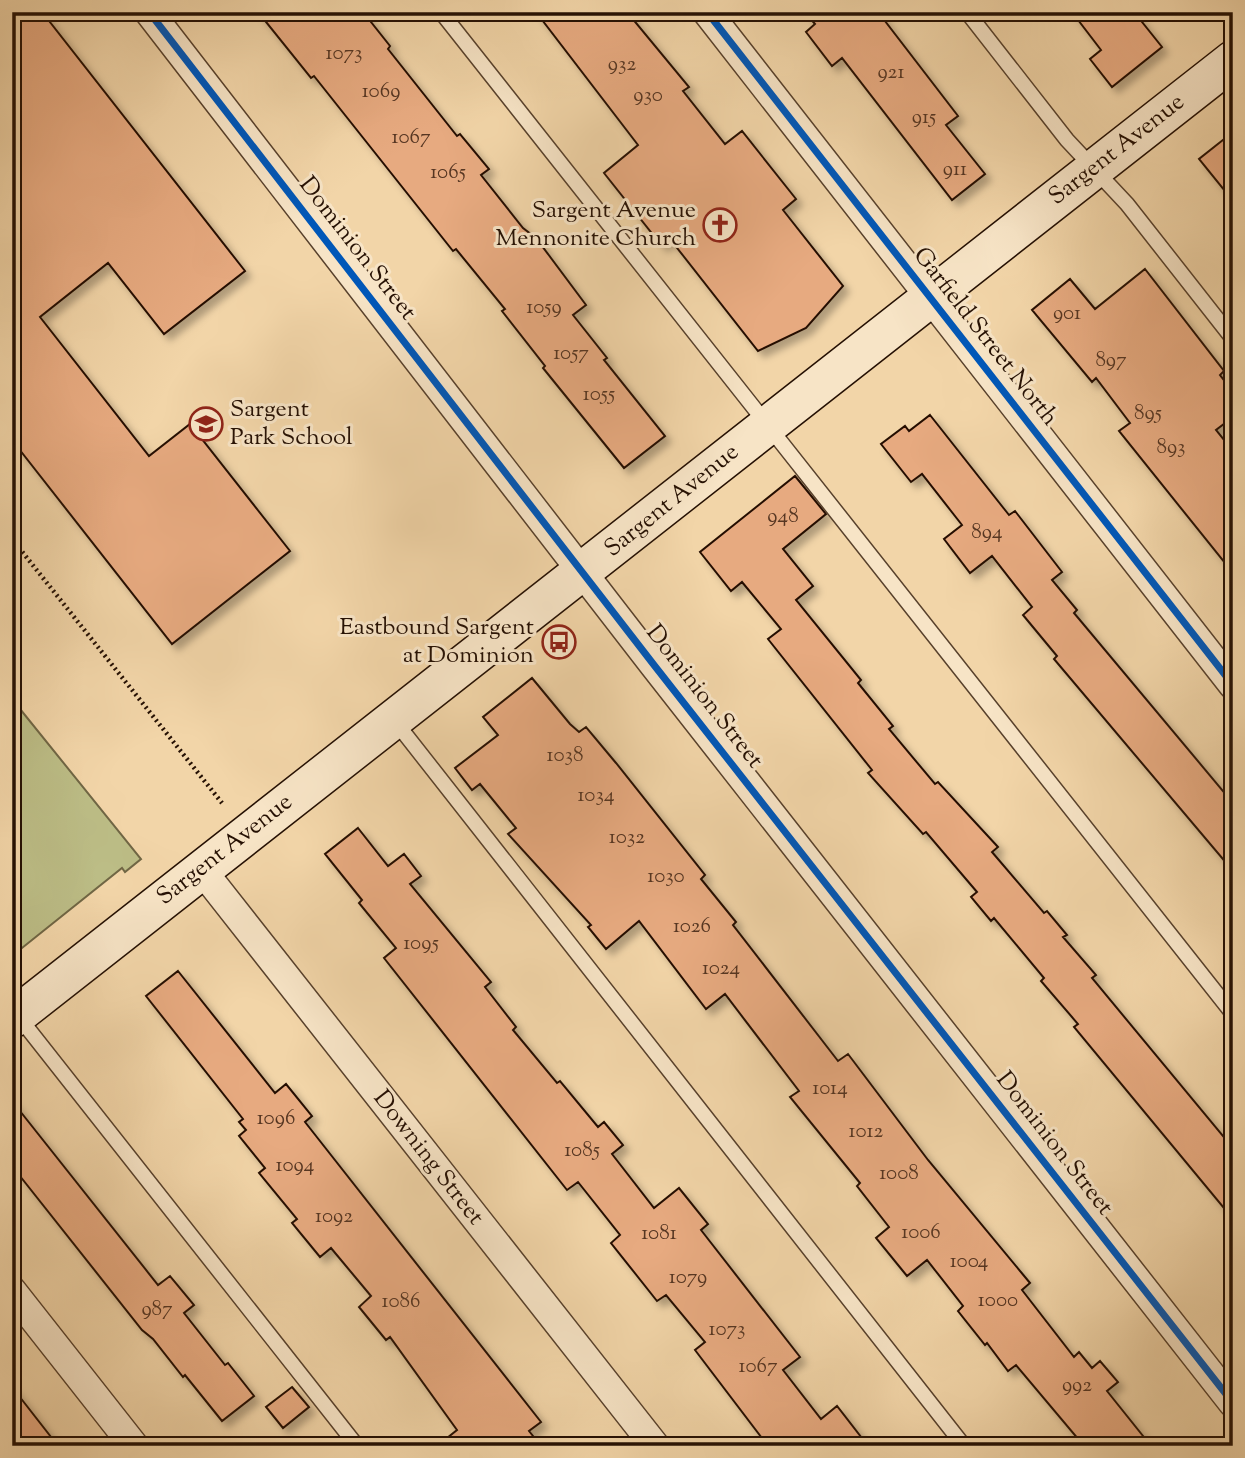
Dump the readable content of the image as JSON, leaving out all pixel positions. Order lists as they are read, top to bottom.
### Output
{
  "streets": {
    "main road": ["Sargent Avenue"],
    "street": ["Dominion Street", "Garfield Street North", "Downing Street"]
  },
  "crossings": [
    ["Sargent Avenue", "Dominion Street"],
    ["Sargent Avenue", "Garfield Street North"],
    ["Sargent Avenue", "Downing Street"]
  ],
  "places": {
    "church": ["Sargent Avenue Mennonite Church"],
    "school or university": ["Sargent Park School"],
    "bus stop": ["Eastbound Sargent at Dominion"]
  },
  "house_numbers": [
    "1073",
    "932",
    "921",
    "1069",
    "930",
    "915",
    "1067",
    "911",
    "1065",
    "1059",
    "901",
    "1057",
    "897",
    "1055",
    "895",
    "893",
    "948",
    "894",
    "1038",
    "1034",
    "1032",
    "1030",
    "1026",
    "1095",
    "1024",
    "1014",
    "1096",
    "1012",
    "1085",
    "1094",
    "1008",
    "1092",
    "1006",
    "1081",
    "1004",
    "1079",
    "1000",
    "1086",
    "987",
    "1073",
    "1067",
    "992"
  ]
}
